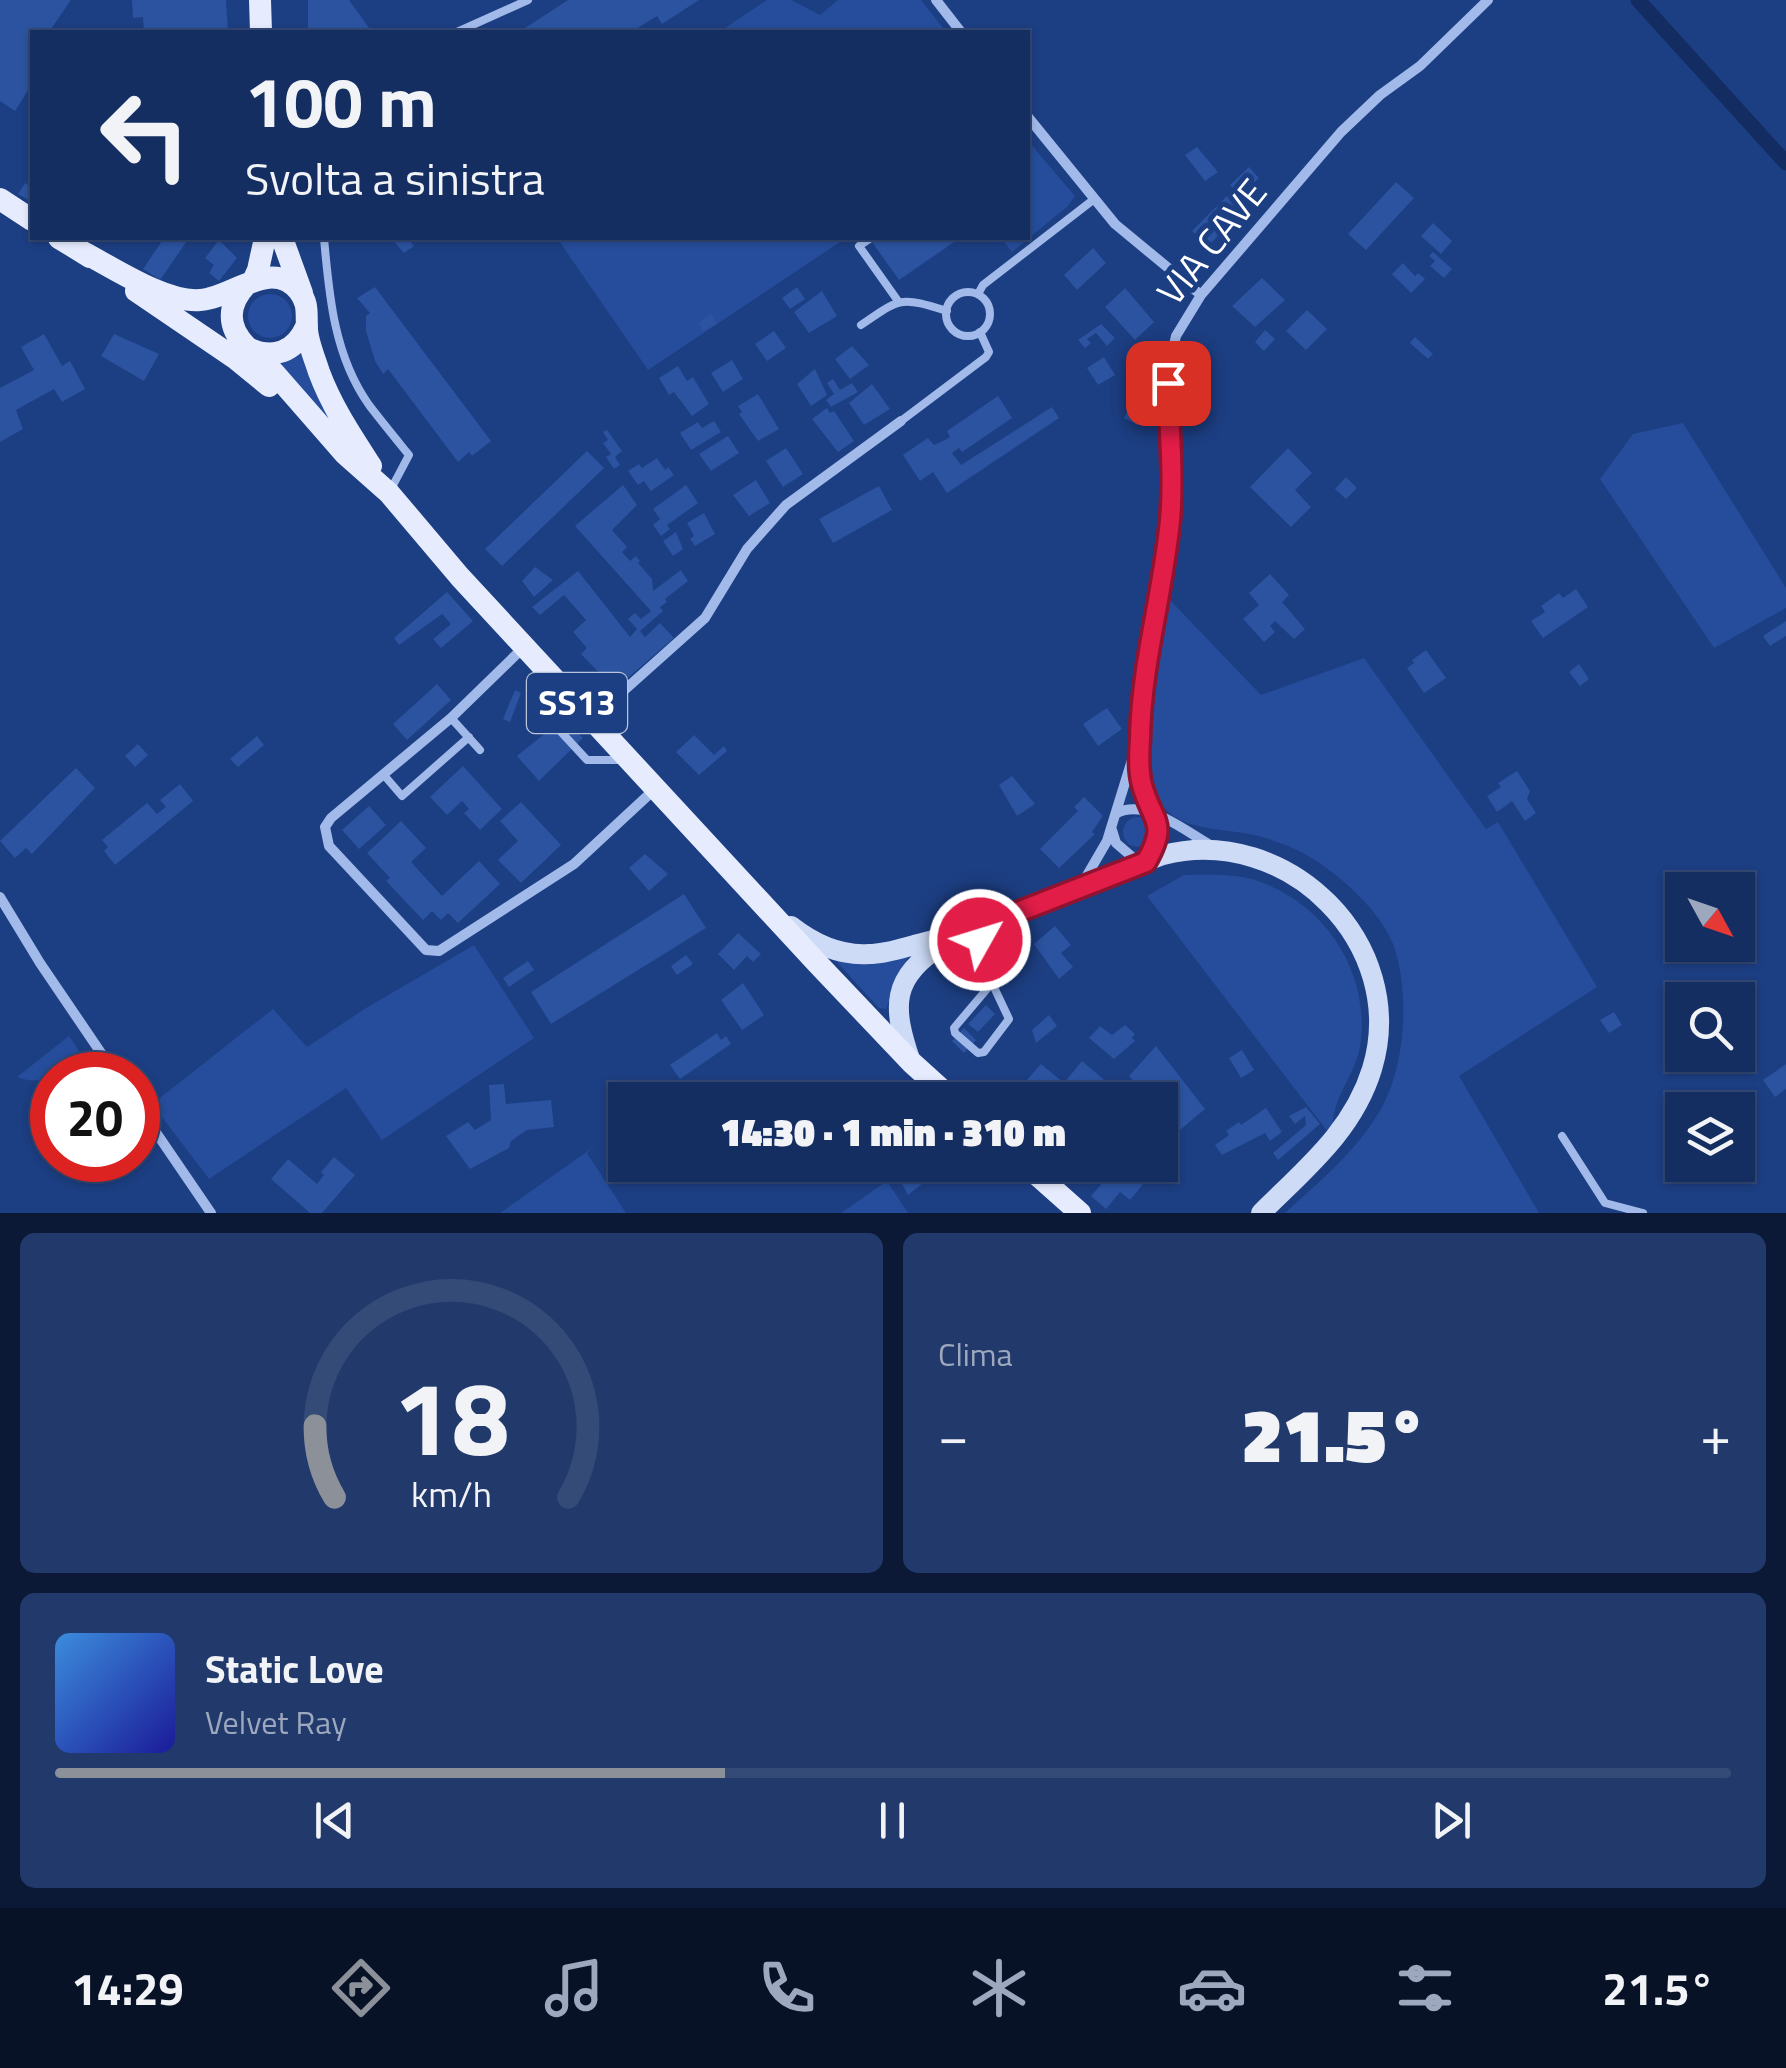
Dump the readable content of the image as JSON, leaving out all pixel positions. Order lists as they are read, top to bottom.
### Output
{
  "streets": {
    "main road": ["SS13"],
    "street": ["VIA CAVE"]
  },
  "north": "bottom right",
  "page": {
    "turn": ["100 m", "Svolta a sinistra"],
    "limit": "20",
    "trip": "14:30 · 1 min · 310 m",
    "tile": "Clima",
    "heat": ["−", "21.5°", "+"],
    "song": ["Static Love", "Velvet Ray"],
    "tabs": ["14:29", "21.5°"],
    "gauge": ["18", "km/h"]
  }
}
